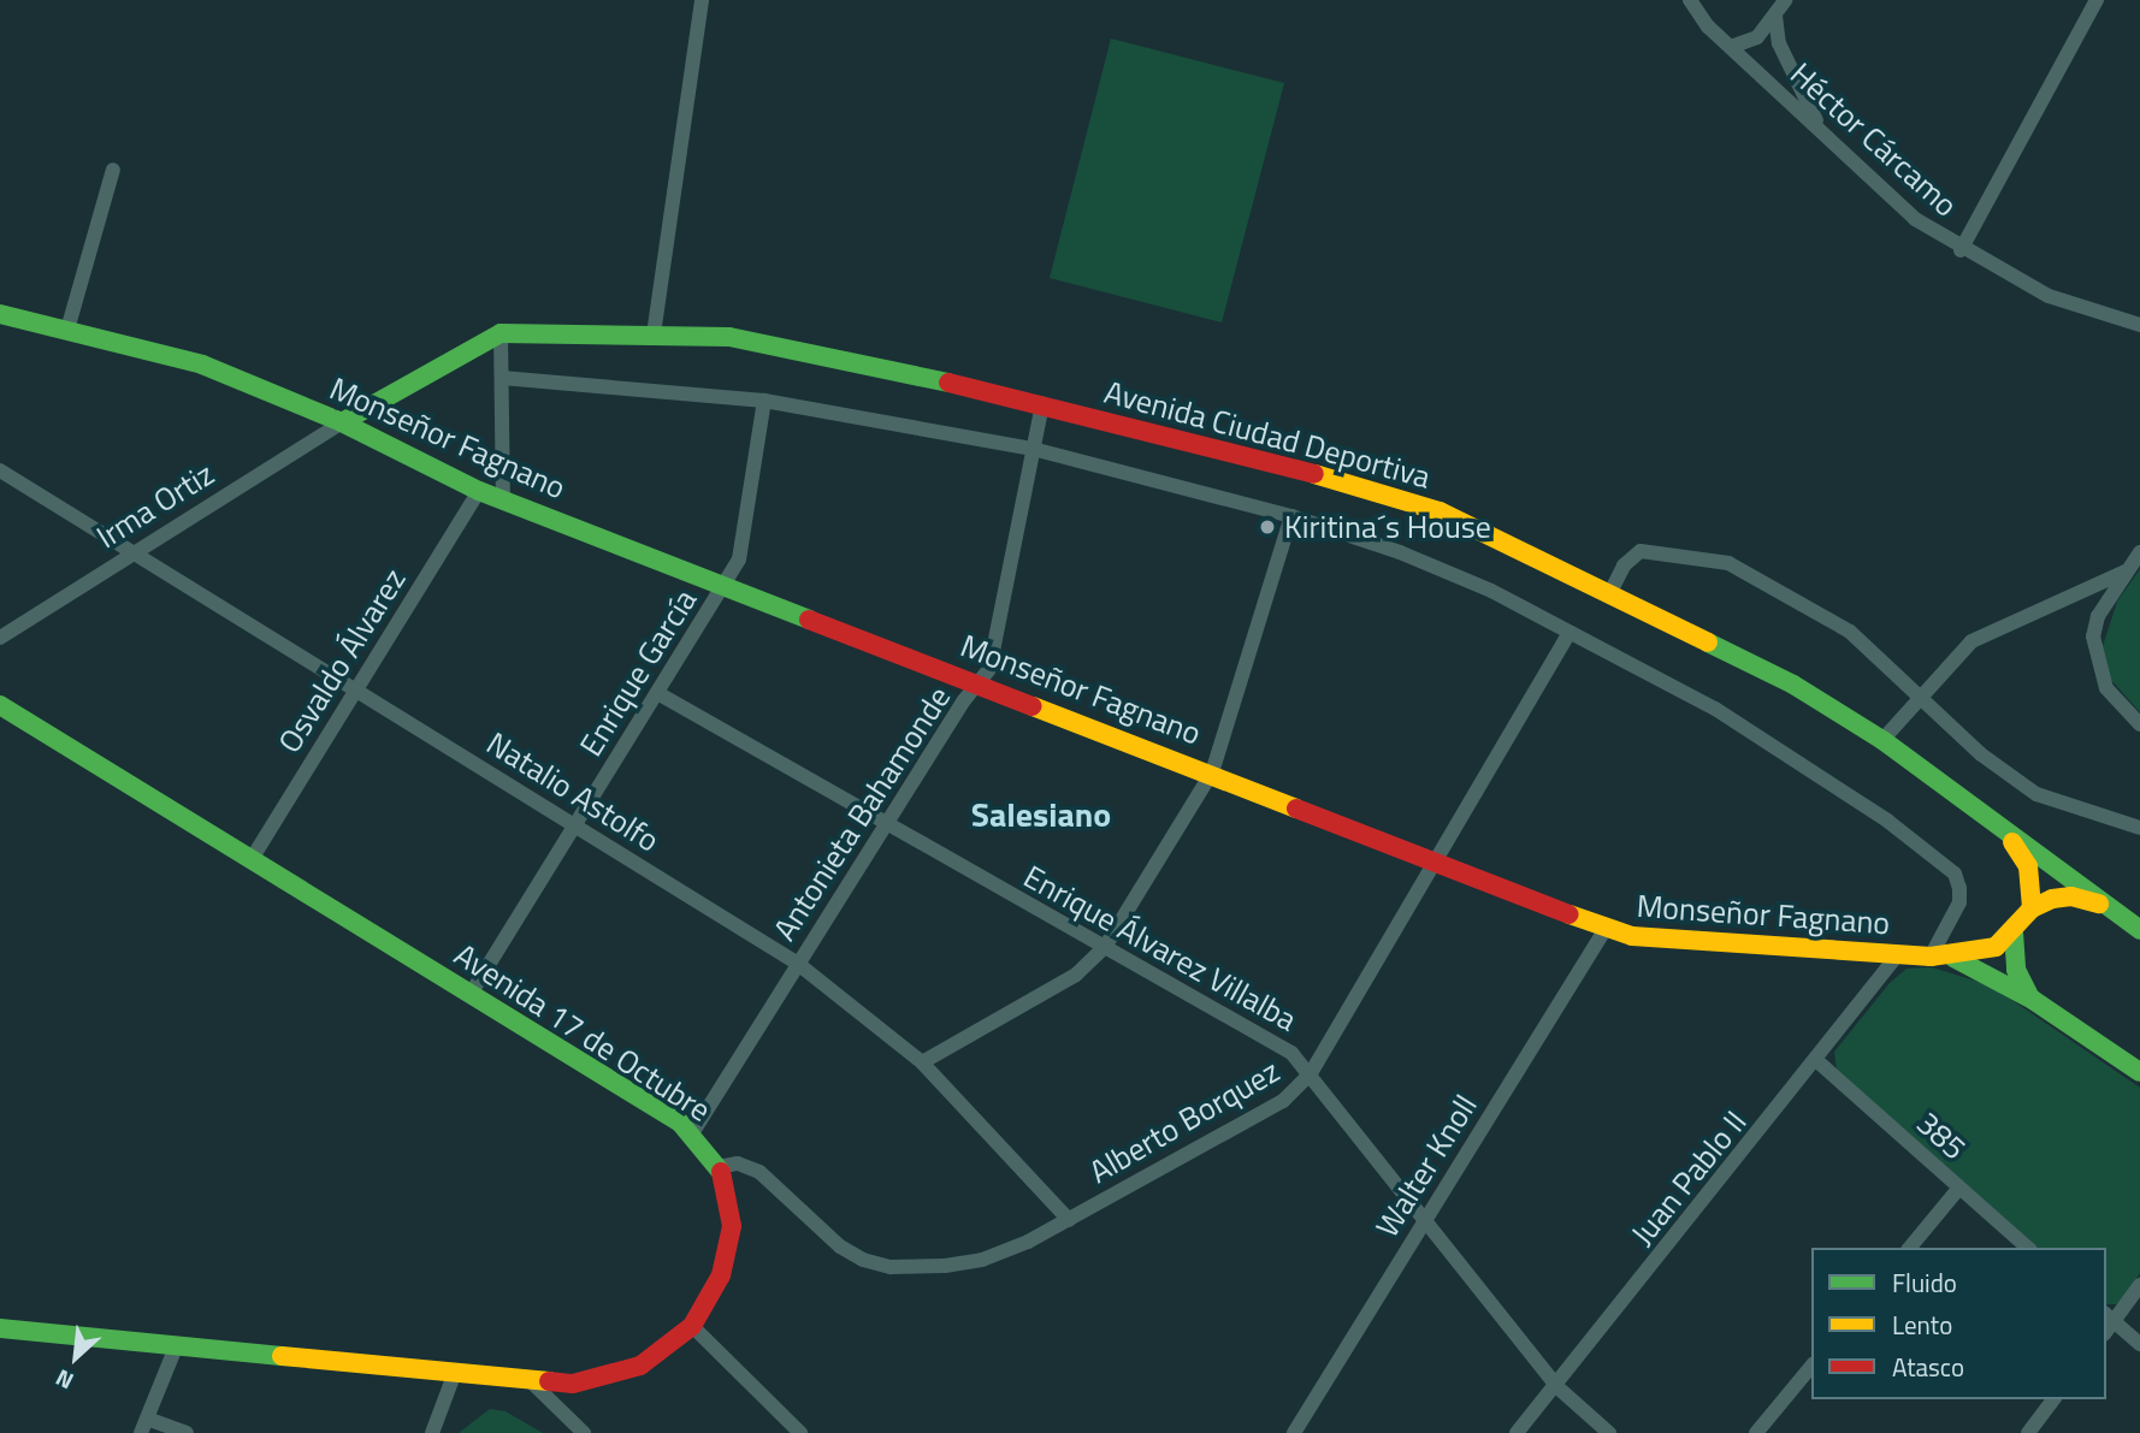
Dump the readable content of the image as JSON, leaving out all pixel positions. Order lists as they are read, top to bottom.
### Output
{
  "streets": {
    "street": [
      "Héctor Cárcamo",
      "Avenida Ciudad Deportiva",
      "Monseñor Fagnano",
      "Irma Ortiz",
      "Osvaldo Álvarez",
      "Enrique García",
      "Natalio Astolfo",
      "Antonieta Bahamonde",
      "Enrique Álvarez Villalba",
      "Avenida 17 de Octubre",
      "Alberto Borquez",
      "385",
      "Walter Knoll",
      "Juan Pablo II"
    ]
  },
  "crossings": [
    ["Avenida Ciudad Deportiva", "Monseñor Fagnano"],
    ["Avenida Ciudad Deportiva", "Irma Ortiz"],
    ["Avenida Ciudad Deportiva", "Antonieta Bahamonde"],
    ["Monseñor Fagnano", "Irma Ortiz"],
    ["Monseñor Fagnano", "Osvaldo Álvarez"],
    ["Monseñor Fagnano", "Enrique García"],
    ["Monseñor Fagnano", "Antonieta Bahamonde"],
    ["Monseñor Fagnano", "Alberto Borquez"],
    ["Monseñor Fagnano", "Walter Knoll"],
    ["Monseñor Fagnano", "Juan Pablo II"],
    ["Irma Ortiz", "Natalio Astolfo"],
    ["Osvaldo Álvarez", "Natalio Astolfo"],
    ["Osvaldo Álvarez", "Avenida 17 de Octubre"],
    ["Enrique García", "Natalio Astolfo"],
    ["Enrique García", "Enrique Álvarez Villalba"],
    ["Enrique García", "Avenida 17 de Octubre"],
    ["Natalio Astolfo", "Antonieta Bahamonde"],
    ["Natalio Astolfo", "Alberto Borquez"],
    ["Antonieta Bahamonde", "Enrique Álvarez Villalba"],
    ["Antonieta Bahamonde", "Avenida 17 de Octubre"],
    ["Enrique Álvarez Villalba", "Alberto Borquez"],
    ["Enrique Álvarez Villalba", "Walter Knoll"],
    ["Enrique Álvarez Villalba", "Juan Pablo II"],
    ["Avenida 17 de Octubre", "Alberto Borquez"],
    ["385", "Juan Pablo II"]
  ],
  "districts": ["Salesiano"],
  "places": ["Kiritina´s House"],
  "legend": ["Fluido", "Lento", "Atasco"],
  "north": "bottom left"
}
